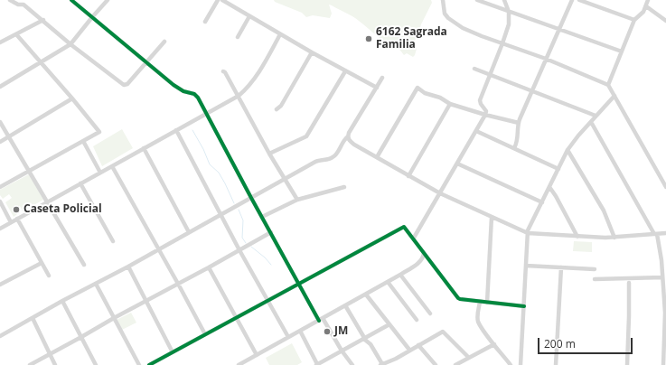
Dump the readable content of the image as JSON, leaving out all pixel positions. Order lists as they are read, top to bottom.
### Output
{
  "places": ["6162 Sagrada Familia", "Caseta Policial", "JM"],
  "scale_bar": "200 m"
}
